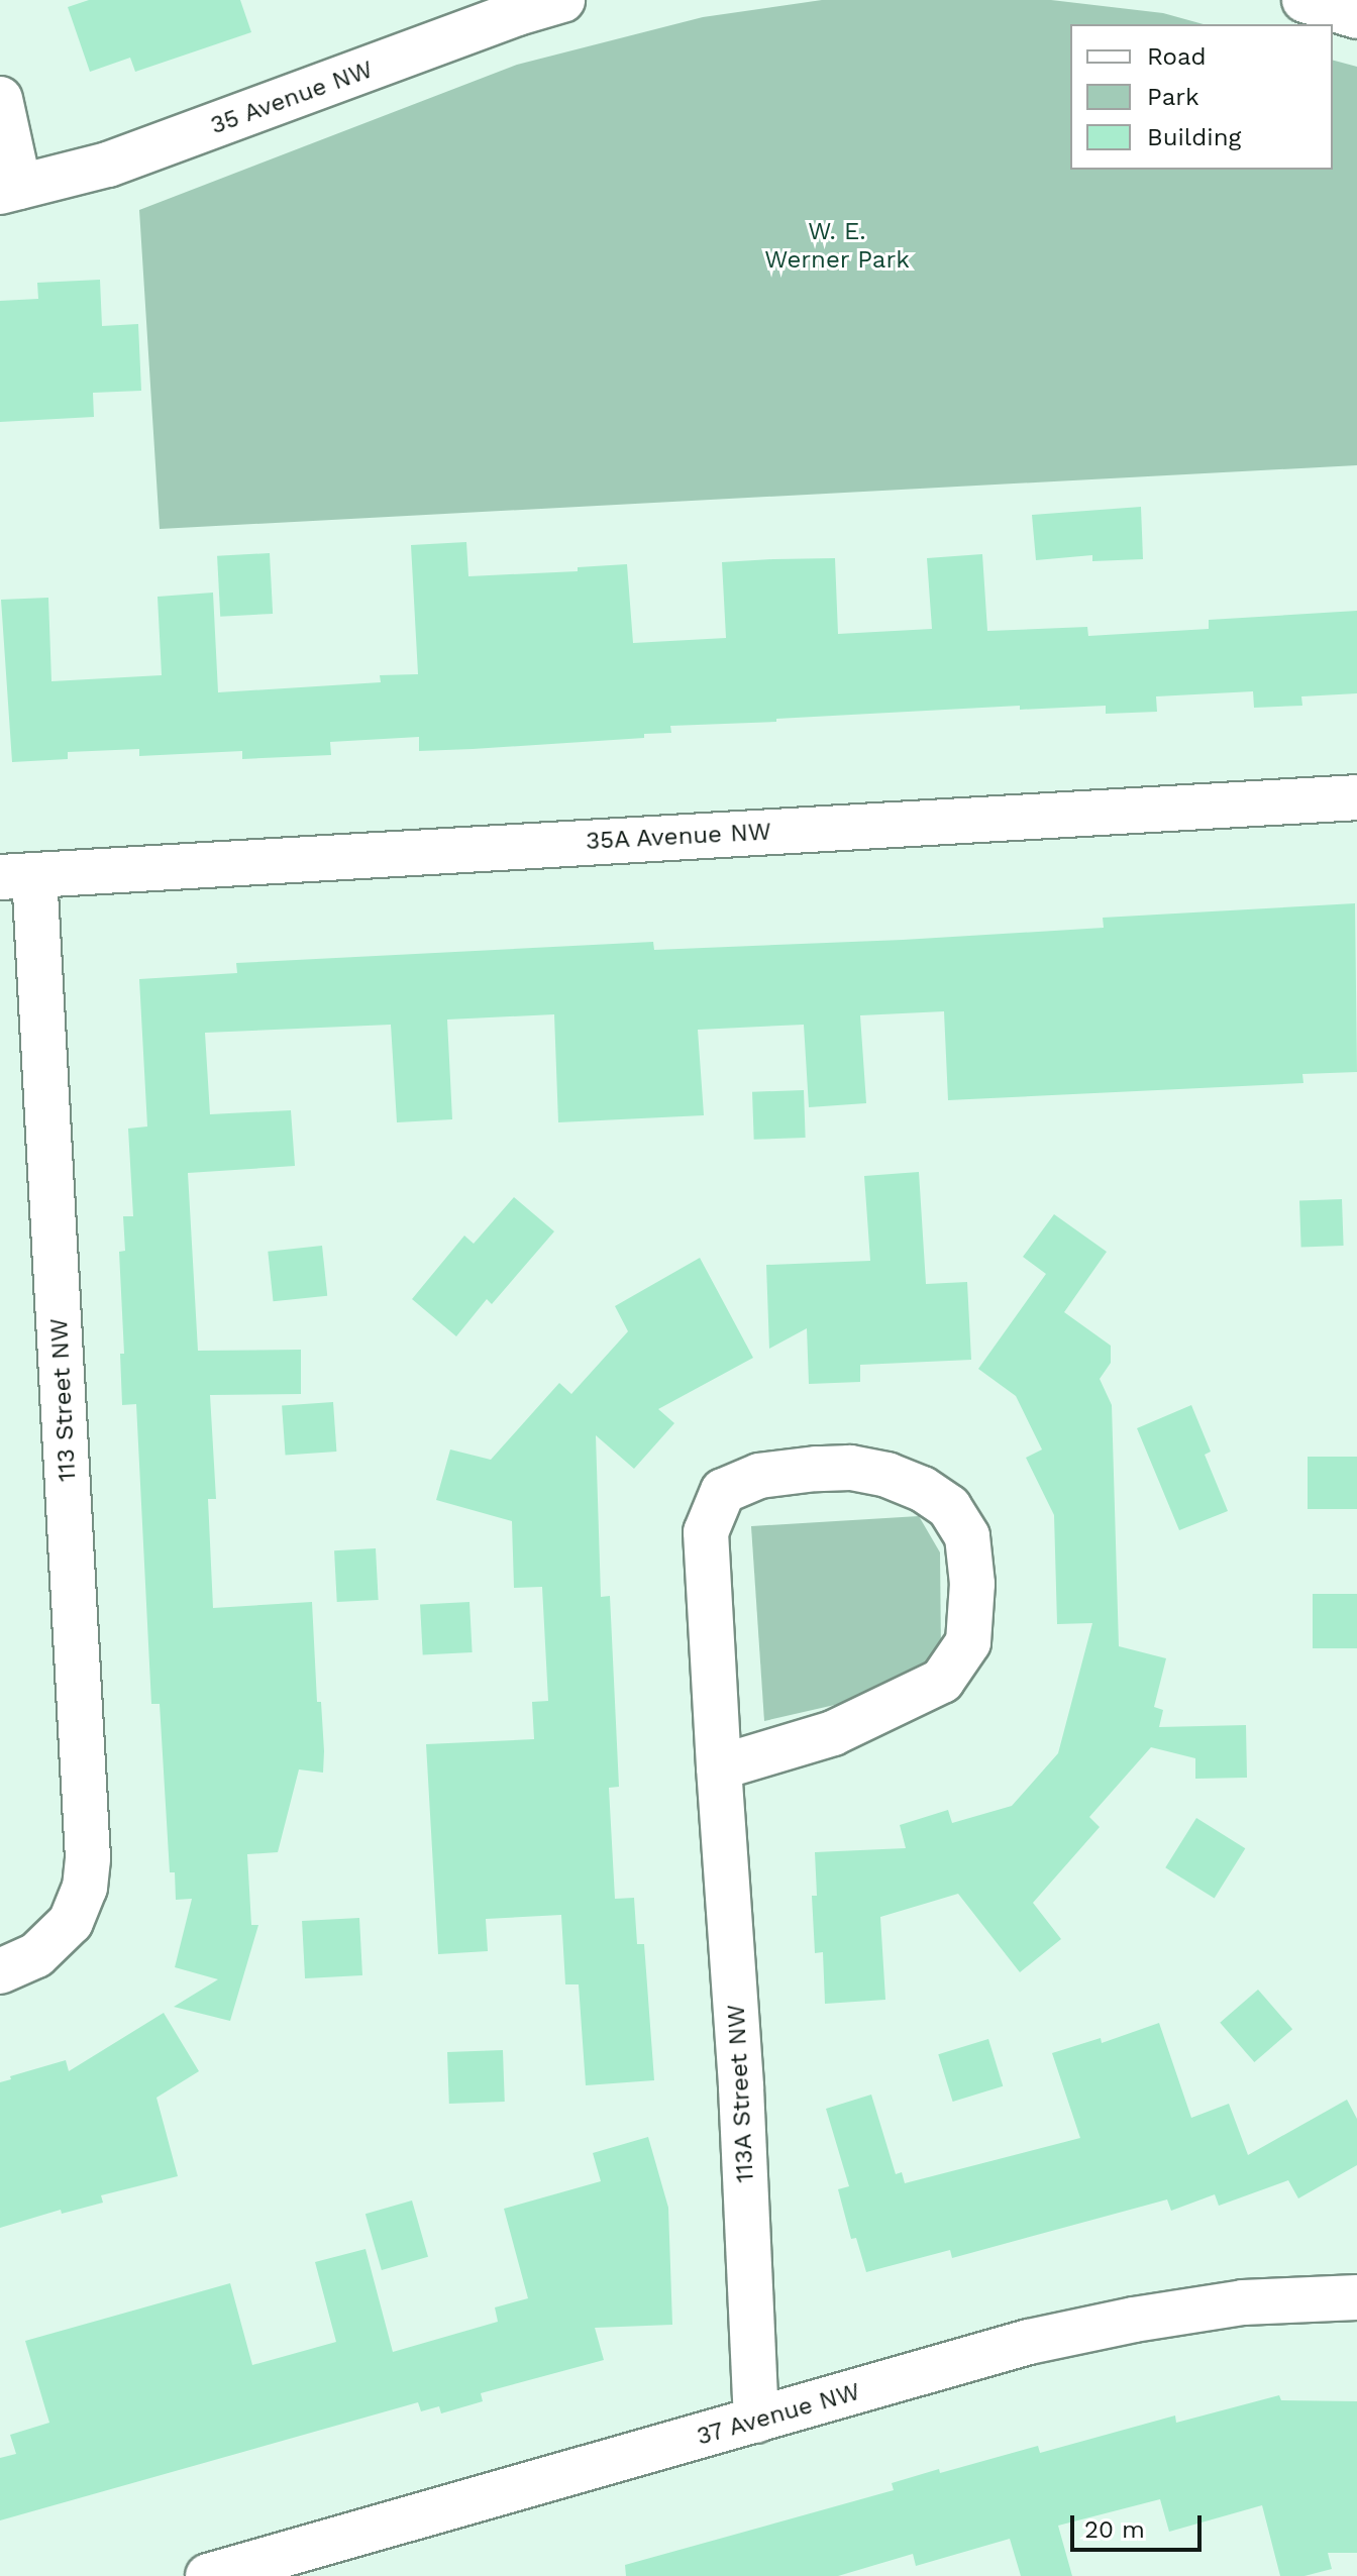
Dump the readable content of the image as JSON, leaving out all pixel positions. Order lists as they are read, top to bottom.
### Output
{
  "streets": {
    "street": [
      "35 Avenue NW",
      "35A Avenue NW",
      "113 Street NW",
      "113A Street NW",
      "37 Avenue NW"
    ]
  },
  "crossings": [
    ["35A Avenue NW", "113 Street NW"],
    ["113A Street NW", "37 Avenue NW"]
  ],
  "parks": ["W. E. Werner Park"],
  "legend": ["Road", "Park", "Building"],
  "scale_bar": "20 m"
}
